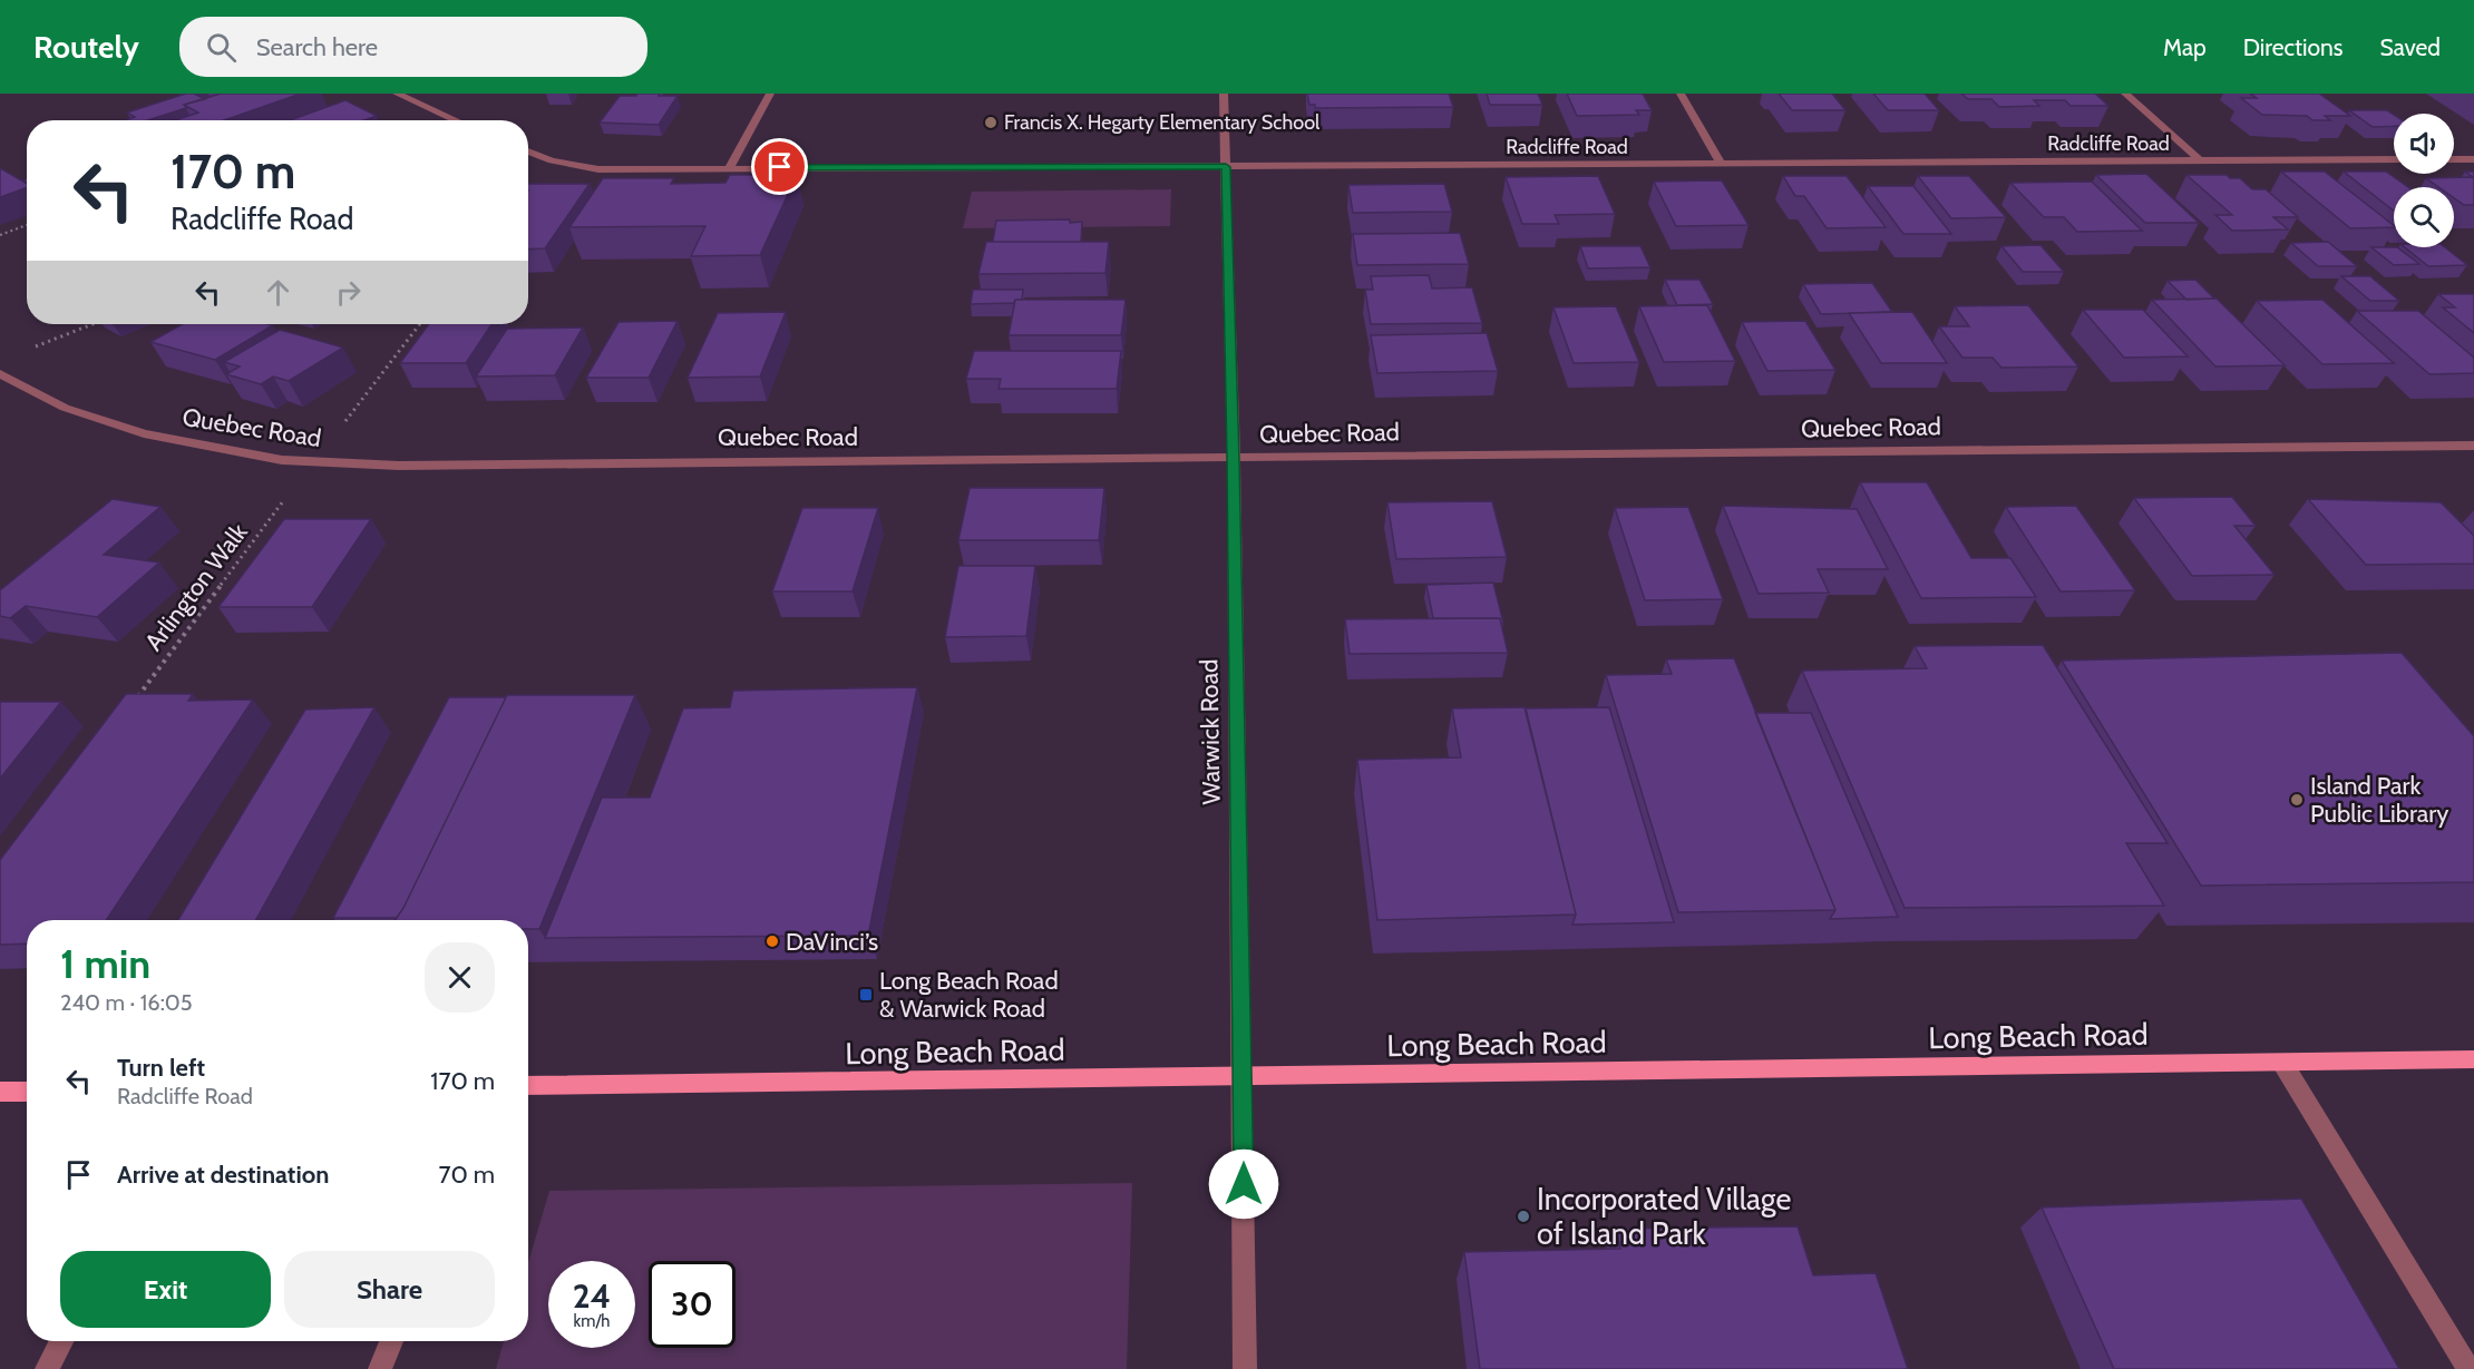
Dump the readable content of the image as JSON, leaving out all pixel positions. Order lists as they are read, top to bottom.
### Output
{
  "streets": {
    "main road": ["Long Beach Road"],
    "street": ["Radcliffe Road", "Quebec Road", "Warwick Road"],
    "path": ["Arlington Walk"]
  },
  "crossings": [
    ["Radcliffe Road", "Warwick Road"],
    ["Quebec Road", "Arlington Walk"],
    ["Quebec Road", "Warwick Road"],
    ["Warwick Road", "Long Beach Road"]
  ],
  "places": {
    "other": [
      "Francis X. Hegarty Elementary School",
      "Island Park Public Library",
      "DaVinci’s",
      "Incorporated Village of Island Park"
    ],
    "transit": ["Long Beach Road & Warwick Road"]
  },
  "page": {
    "header": "Routely",
    "search": "Search here",
    "nav": ["Map", "Directions", "Saved"],
    "turn": ["170 m", "Radcliffe Road"],
    "heading": ["1 min", "240 m · 16:05"],
    "list": [
      {
        "name": "Turn left",
        "note": "Radcliffe Road",
        "value": "170 m"
      },
      {
        "name": "Arrive at destination",
        "value": "70 m"
      }
    ],
    "buttons": ["Exit", "Share"],
    "speed": "24 km/h",
    "limit": "30"
  }
}
